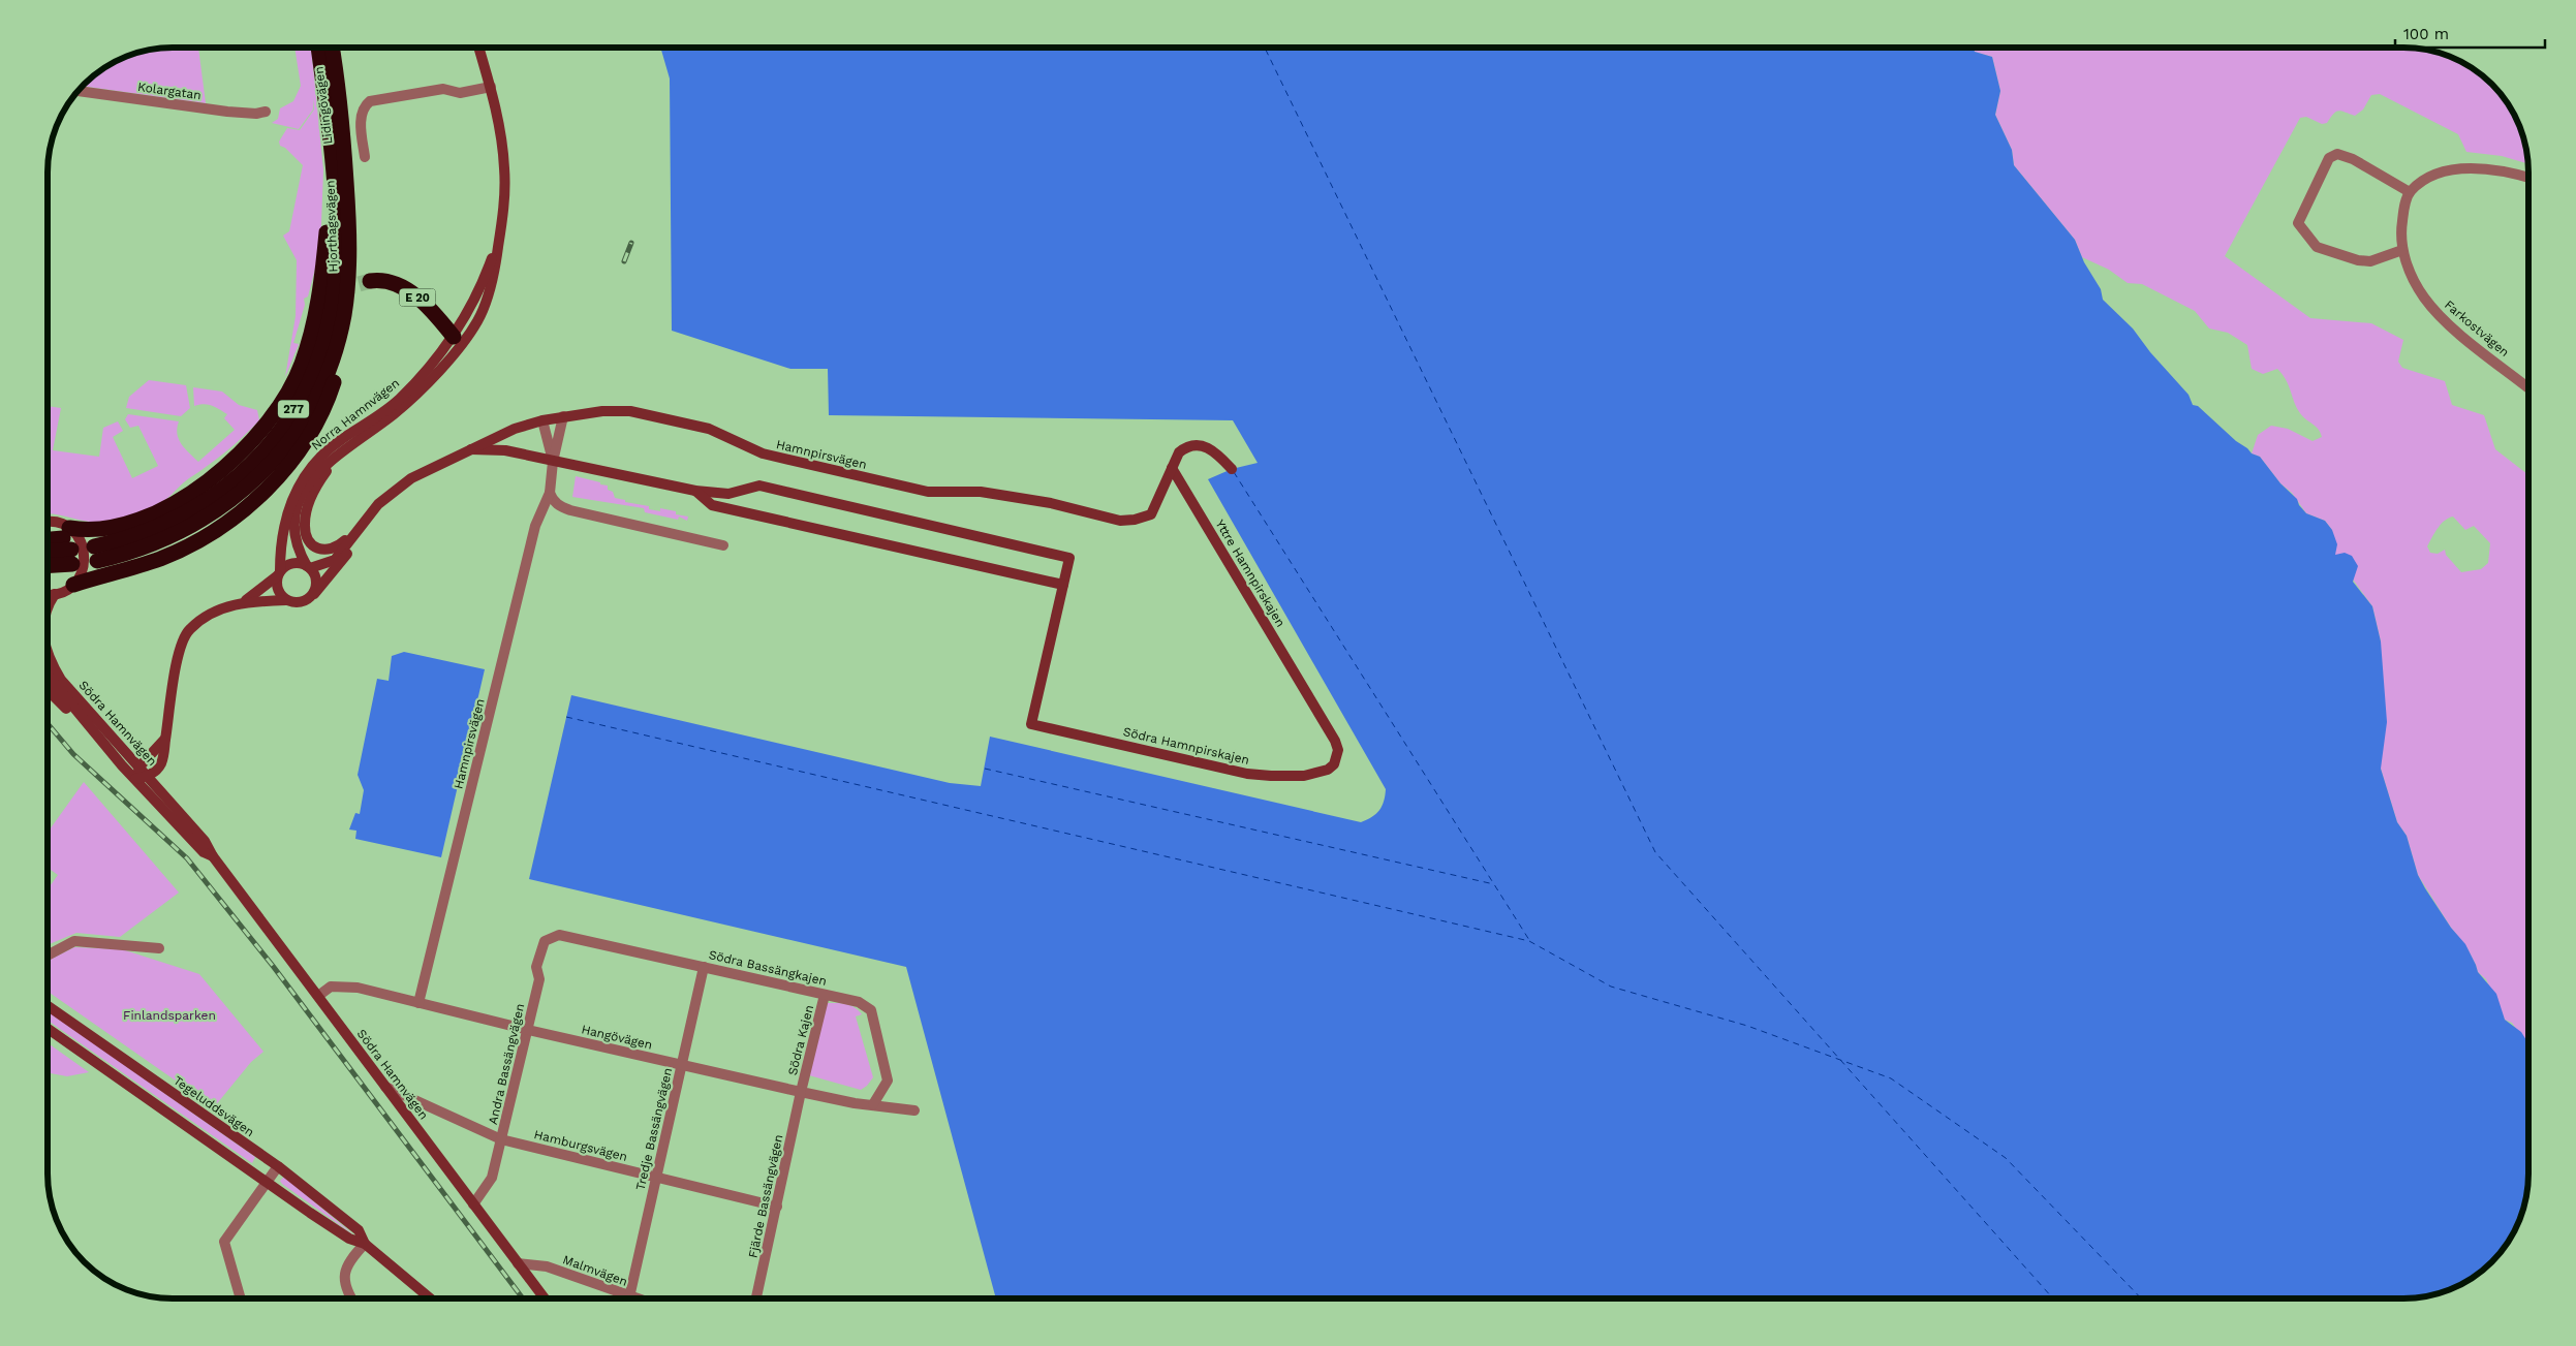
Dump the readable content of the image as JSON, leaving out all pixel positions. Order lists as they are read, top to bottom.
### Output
{
  "streets": {
    "highway": [
      "Lidingövägen",
      "Hjorthagsvägen",
      "E 20",
      "277"
    ],
    "main road": [
      "Norra Hamnvägen",
      "Hamnpirsvägen",
      "Yttre Hamnpirskajen",
      "Södra Hamnvägen",
      "Södra Hamnpirskajen",
      "Tegeluddsvägen"
    ],
    "street": [
      "Kolargatan",
      "Farkostvägen",
      "Södra Bassängkajen",
      "Hangövägen",
      "Södra Kajen",
      "Andra Bassängvägen",
      "Tredje Bassängvägen",
      "Hamburgsvägen",
      "Fjärde Bassängvägen",
      "Malmvägen"
    ]
  },
  "crossings": [
    ["Lidingövägen", "Hjorthagsvägen"],
    ["E 20", "Norra Hamnvägen"],
    ["Norra Hamnvägen", "Hamnpirsvägen"],
    ["Hamnpirsvägen", "Yttre Hamnpirskajen"],
    ["Hamnpirsvägen", "Södra Hamnpirskajen"],
    ["Hamnpirsvägen", "Hangövägen"],
    ["Yttre Hamnpirskajen", "Södra Hamnpirskajen"],
    ["Södra Hamnvägen", "Hangövägen"],
    ["Södra Hamnvägen", "Andra Bassängvägen"],
    ["Södra Hamnvägen", "Hamburgsvägen"],
    ["Södra Hamnvägen", "Malmvägen"],
    ["Södra Bassängkajen", "Hangövägen"],
    ["Södra Bassängkajen", "Södra Kajen"],
    ["Södra Bassängkajen", "Andra Bassängvägen"],
    ["Södra Bassängkajen", "Tredje Bassängvägen"],
    ["Hangövägen", "Södra Kajen"],
    ["Hangövägen", "Andra Bassängvägen"],
    ["Hangövägen", "Tredje Bassängvägen"],
    ["Hangövägen", "Fjärde Bassängvägen"],
    ["Södra Kajen", "Fjärde Bassängvägen"],
    ["Andra Bassängvägen", "Hamburgsvägen"],
    ["Tredje Bassängvägen", "Hamburgsvägen"],
    ["Tredje Bassängvägen", "Malmvägen"],
    ["Hamburgsvägen", "Fjärde Bassängvägen"]
  ],
  "parks": ["Finlandsparken"],
  "scale_bar": "100 m"
}
